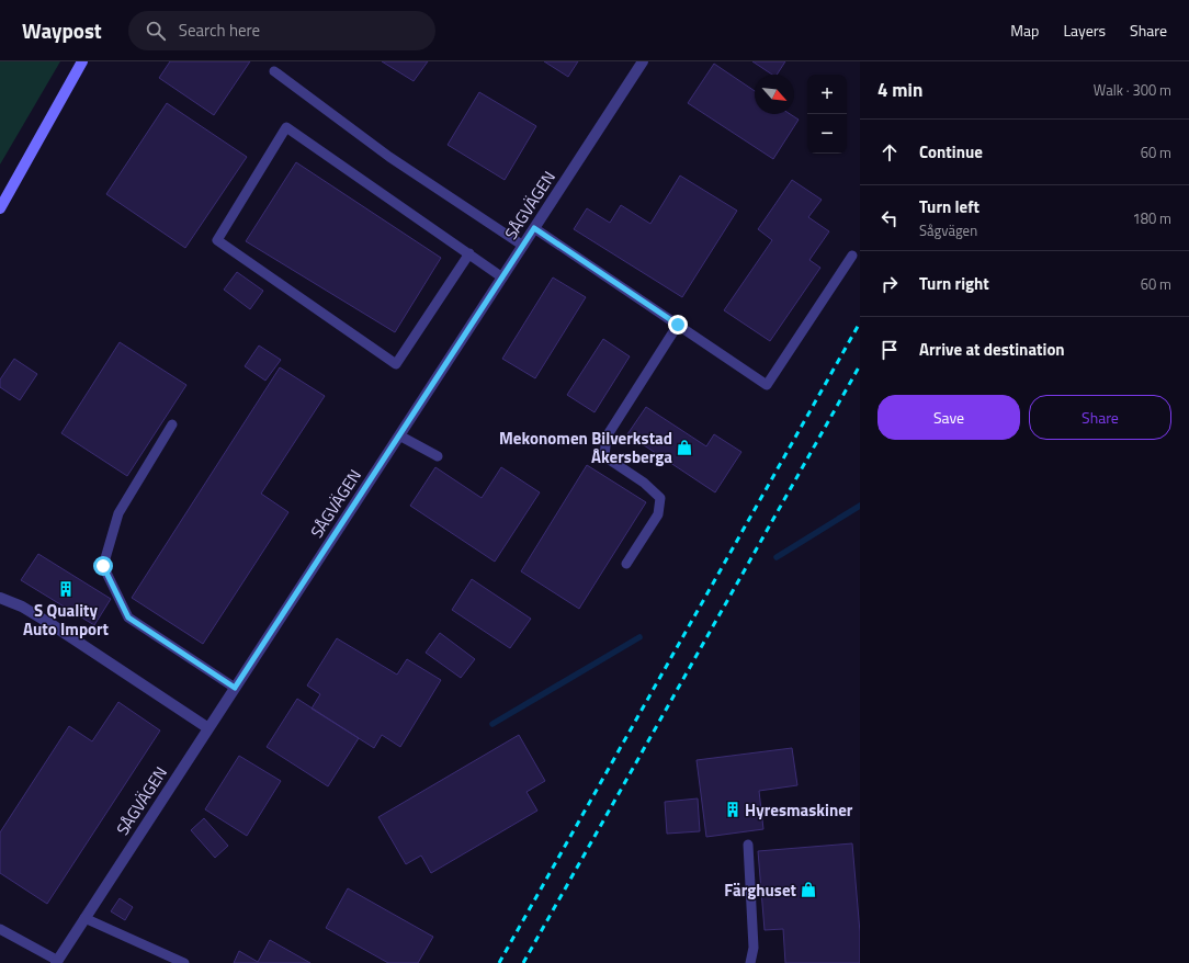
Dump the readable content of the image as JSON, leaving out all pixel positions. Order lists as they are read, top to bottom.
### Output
{
  "streets": {
    "street": ["SÅGVÄGEN"]
  },
  "places": {
    "shop": ["Mekonomen Bilverkstad Åkersberga", "Färghuset"],
    "building": ["S Quality Auto Import", "Hyresmaskiner"]
  },
  "north": "bottom right",
  "page": {
    "header": "Waypost",
    "search": "Search here",
    "nav": ["Map", "Layers", "Share"],
    "heading": ["4 min", "Walk · 300 m"],
    "map_buttons": ["+", "−"],
    "list": [
      ["Continue", "60 m"],
      ["Turn left", "Sågvägen", "180 m"],
      ["Turn right", "60 m"],
      "Arrive at destination"
    ],
    "buttons": ["Save", "Share"]
  }
}
